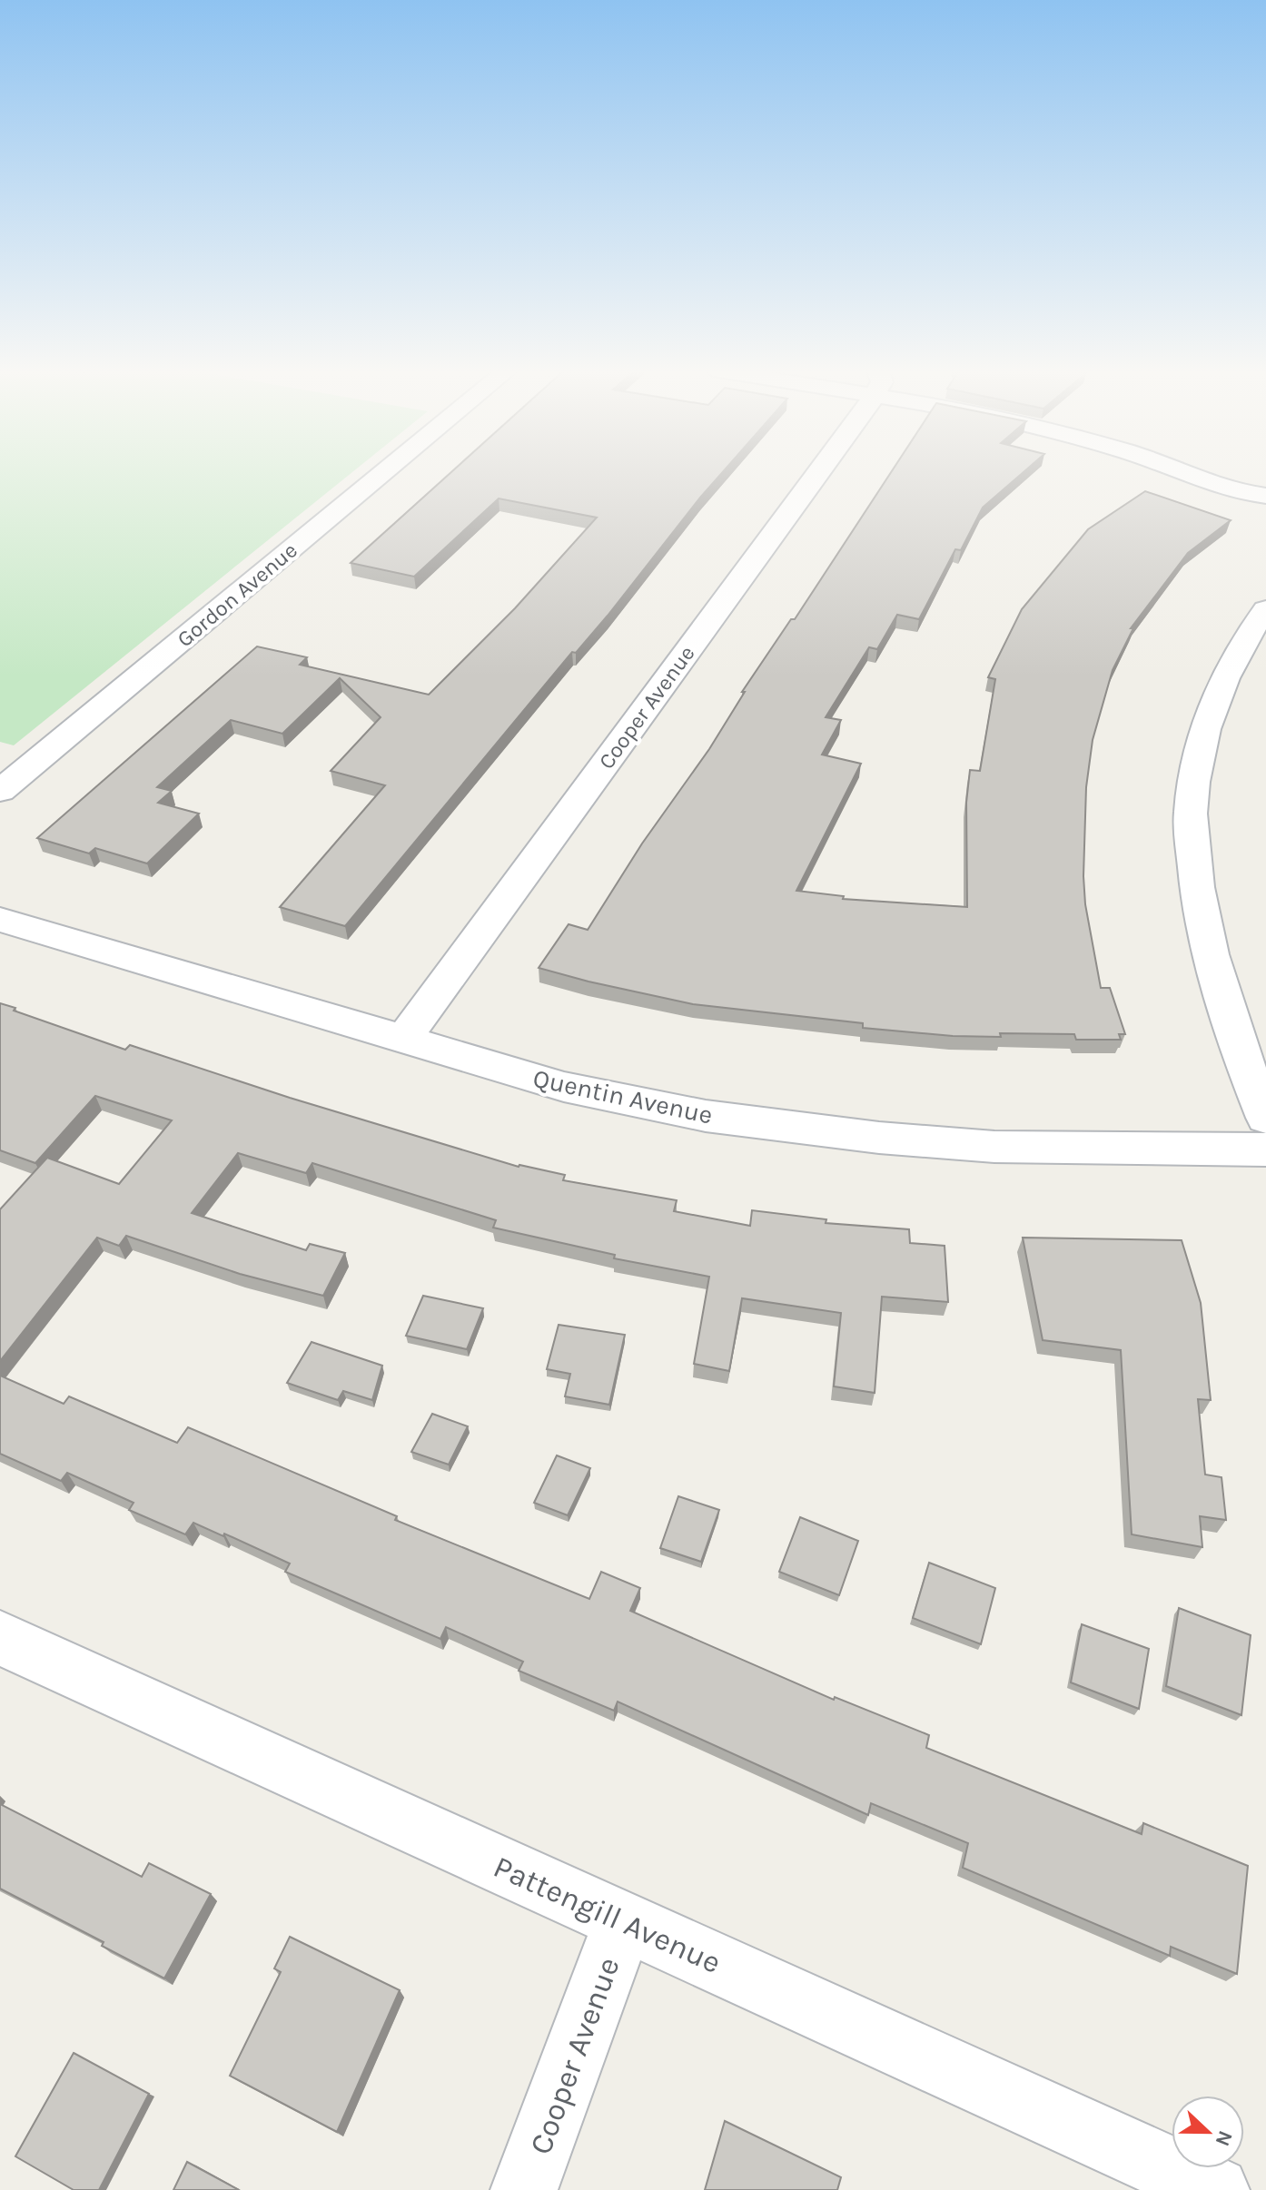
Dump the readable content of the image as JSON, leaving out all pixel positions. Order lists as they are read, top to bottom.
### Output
{
  "streets": {
    "street": [
      "Gordon Avenue",
      "Cooper Avenue",
      "Quentin Avenue",
      "Pattengill Avenue"
    ]
  },
  "crossings": [
    ["Cooper Avenue", "Quentin Avenue"],
    ["Cooper Avenue", "Pattengill Avenue"]
  ],
  "north": "right"
}
